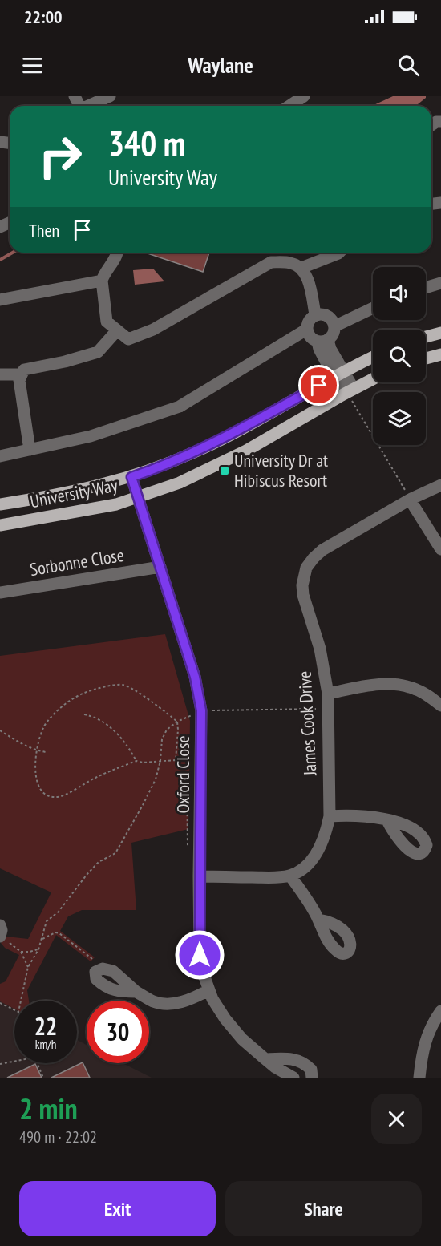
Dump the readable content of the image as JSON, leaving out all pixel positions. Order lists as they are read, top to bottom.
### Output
{
  "streets": {
    "main road": ["University Way"],
    "street": ["Sorbonne Close", "James Cook Drive", "Oxford Close"]
  },
  "crossings": [
    ["University Way", "Oxford Close"],
    ["Sorbonne Close", "Oxford Close"]
  ],
  "places": {
    "transit": ["University Dr at Hibiscus Resort"]
  },
  "page": {
    "status": "22:00",
    "header": "Waylane",
    "turn": ["340 m", "University Way"],
    "then": "Then",
    "speed": "22 km/h",
    "limit": "30",
    "heading": ["2 min", "490 m · 22:02"],
    "buttons": ["Exit", "Share"]
  }
}
